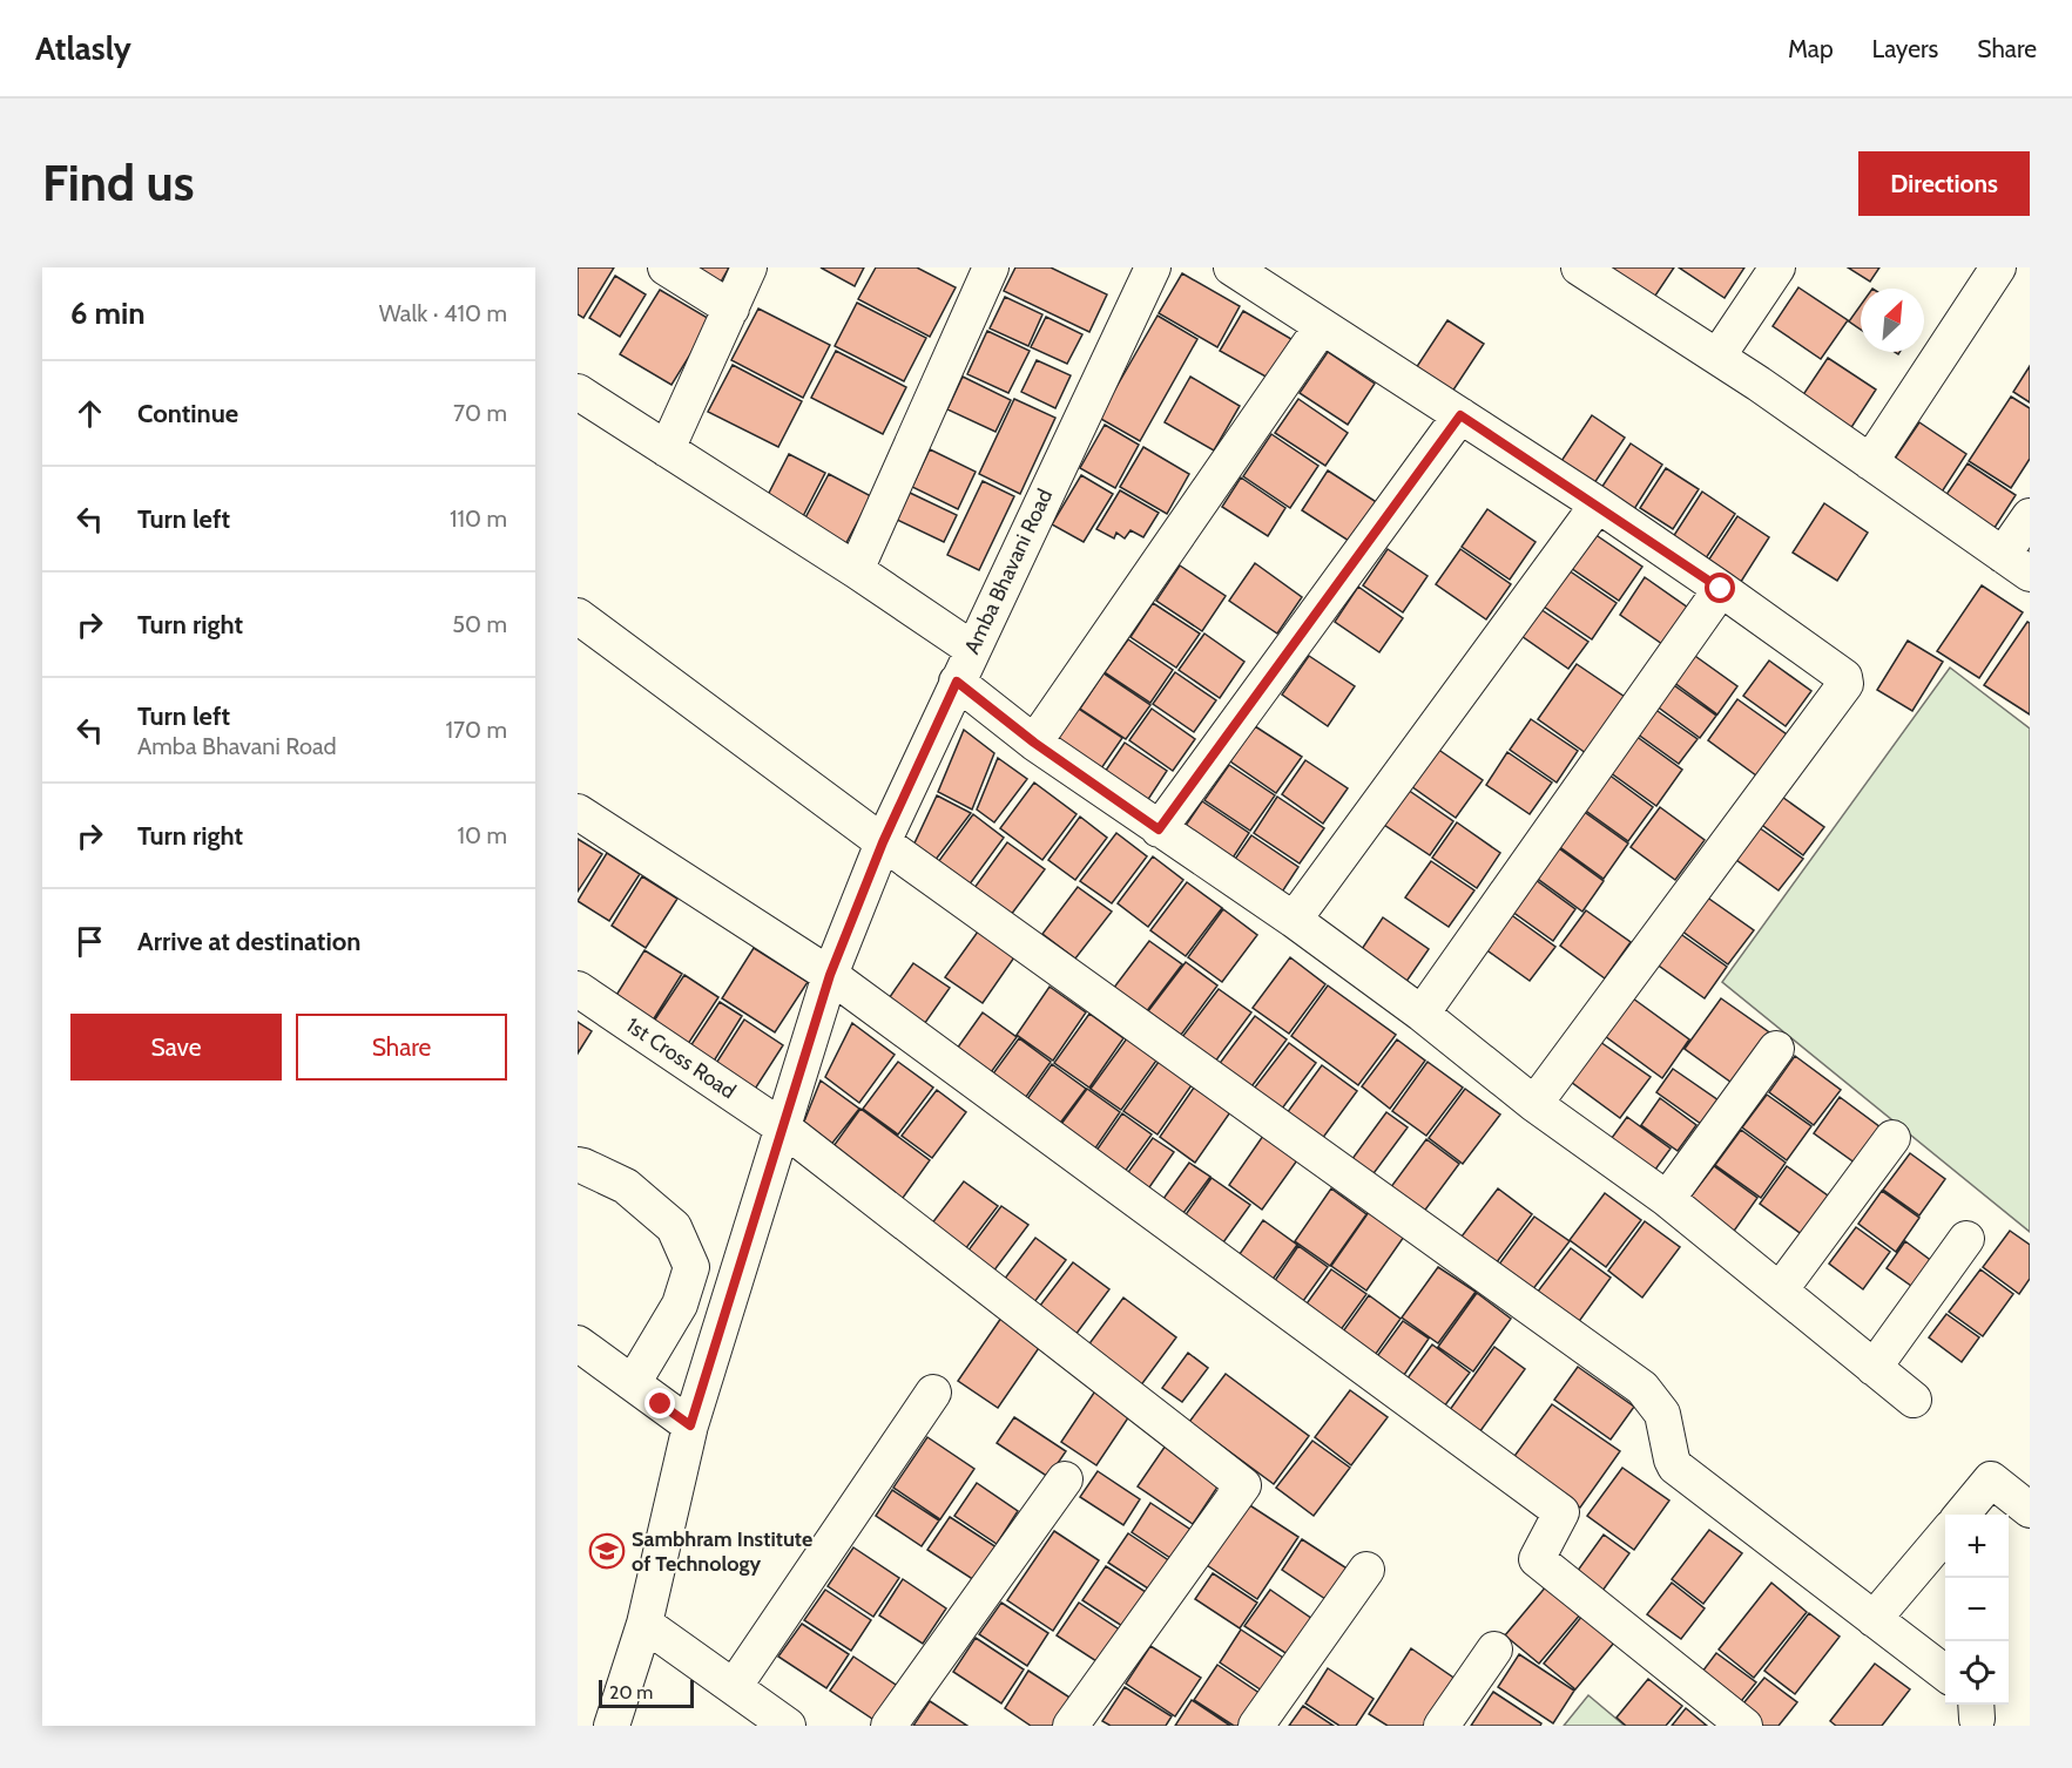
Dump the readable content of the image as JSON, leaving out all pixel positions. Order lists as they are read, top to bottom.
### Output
{
  "streets": {
    "street": ["Amba Bhavani Road", "1st Cross Road"]
  },
  "crossings": [
    ["Amba Bhavani Road", "1st Cross Road"]
  ],
  "places": {
    "school or university": ["Sambhram Institute of Technology"]
  },
  "scale_bar": "20 m",
  "north": "top right",
  "page": {
    "header": "Atlasly",
    "nav": ["Map", "Layers", "Share"],
    "buttons": [
      "Directions",
      ["Save", "Share"]
    ],
    "title": "Find us",
    "heading": ["6 min", "Walk · 410 m"],
    "list": [
      ["Continue", "70 m"],
      ["Turn left", "110 m"],
      ["Turn right", "50 m"],
      ["Turn left", "Amba Bhavani Road", "170 m"],
      ["Turn right", "10 m"],
      "Arrive at destination"
    ],
    "map_buttons": ["+", "−"],
    "scale": "20 m"
  }
}
